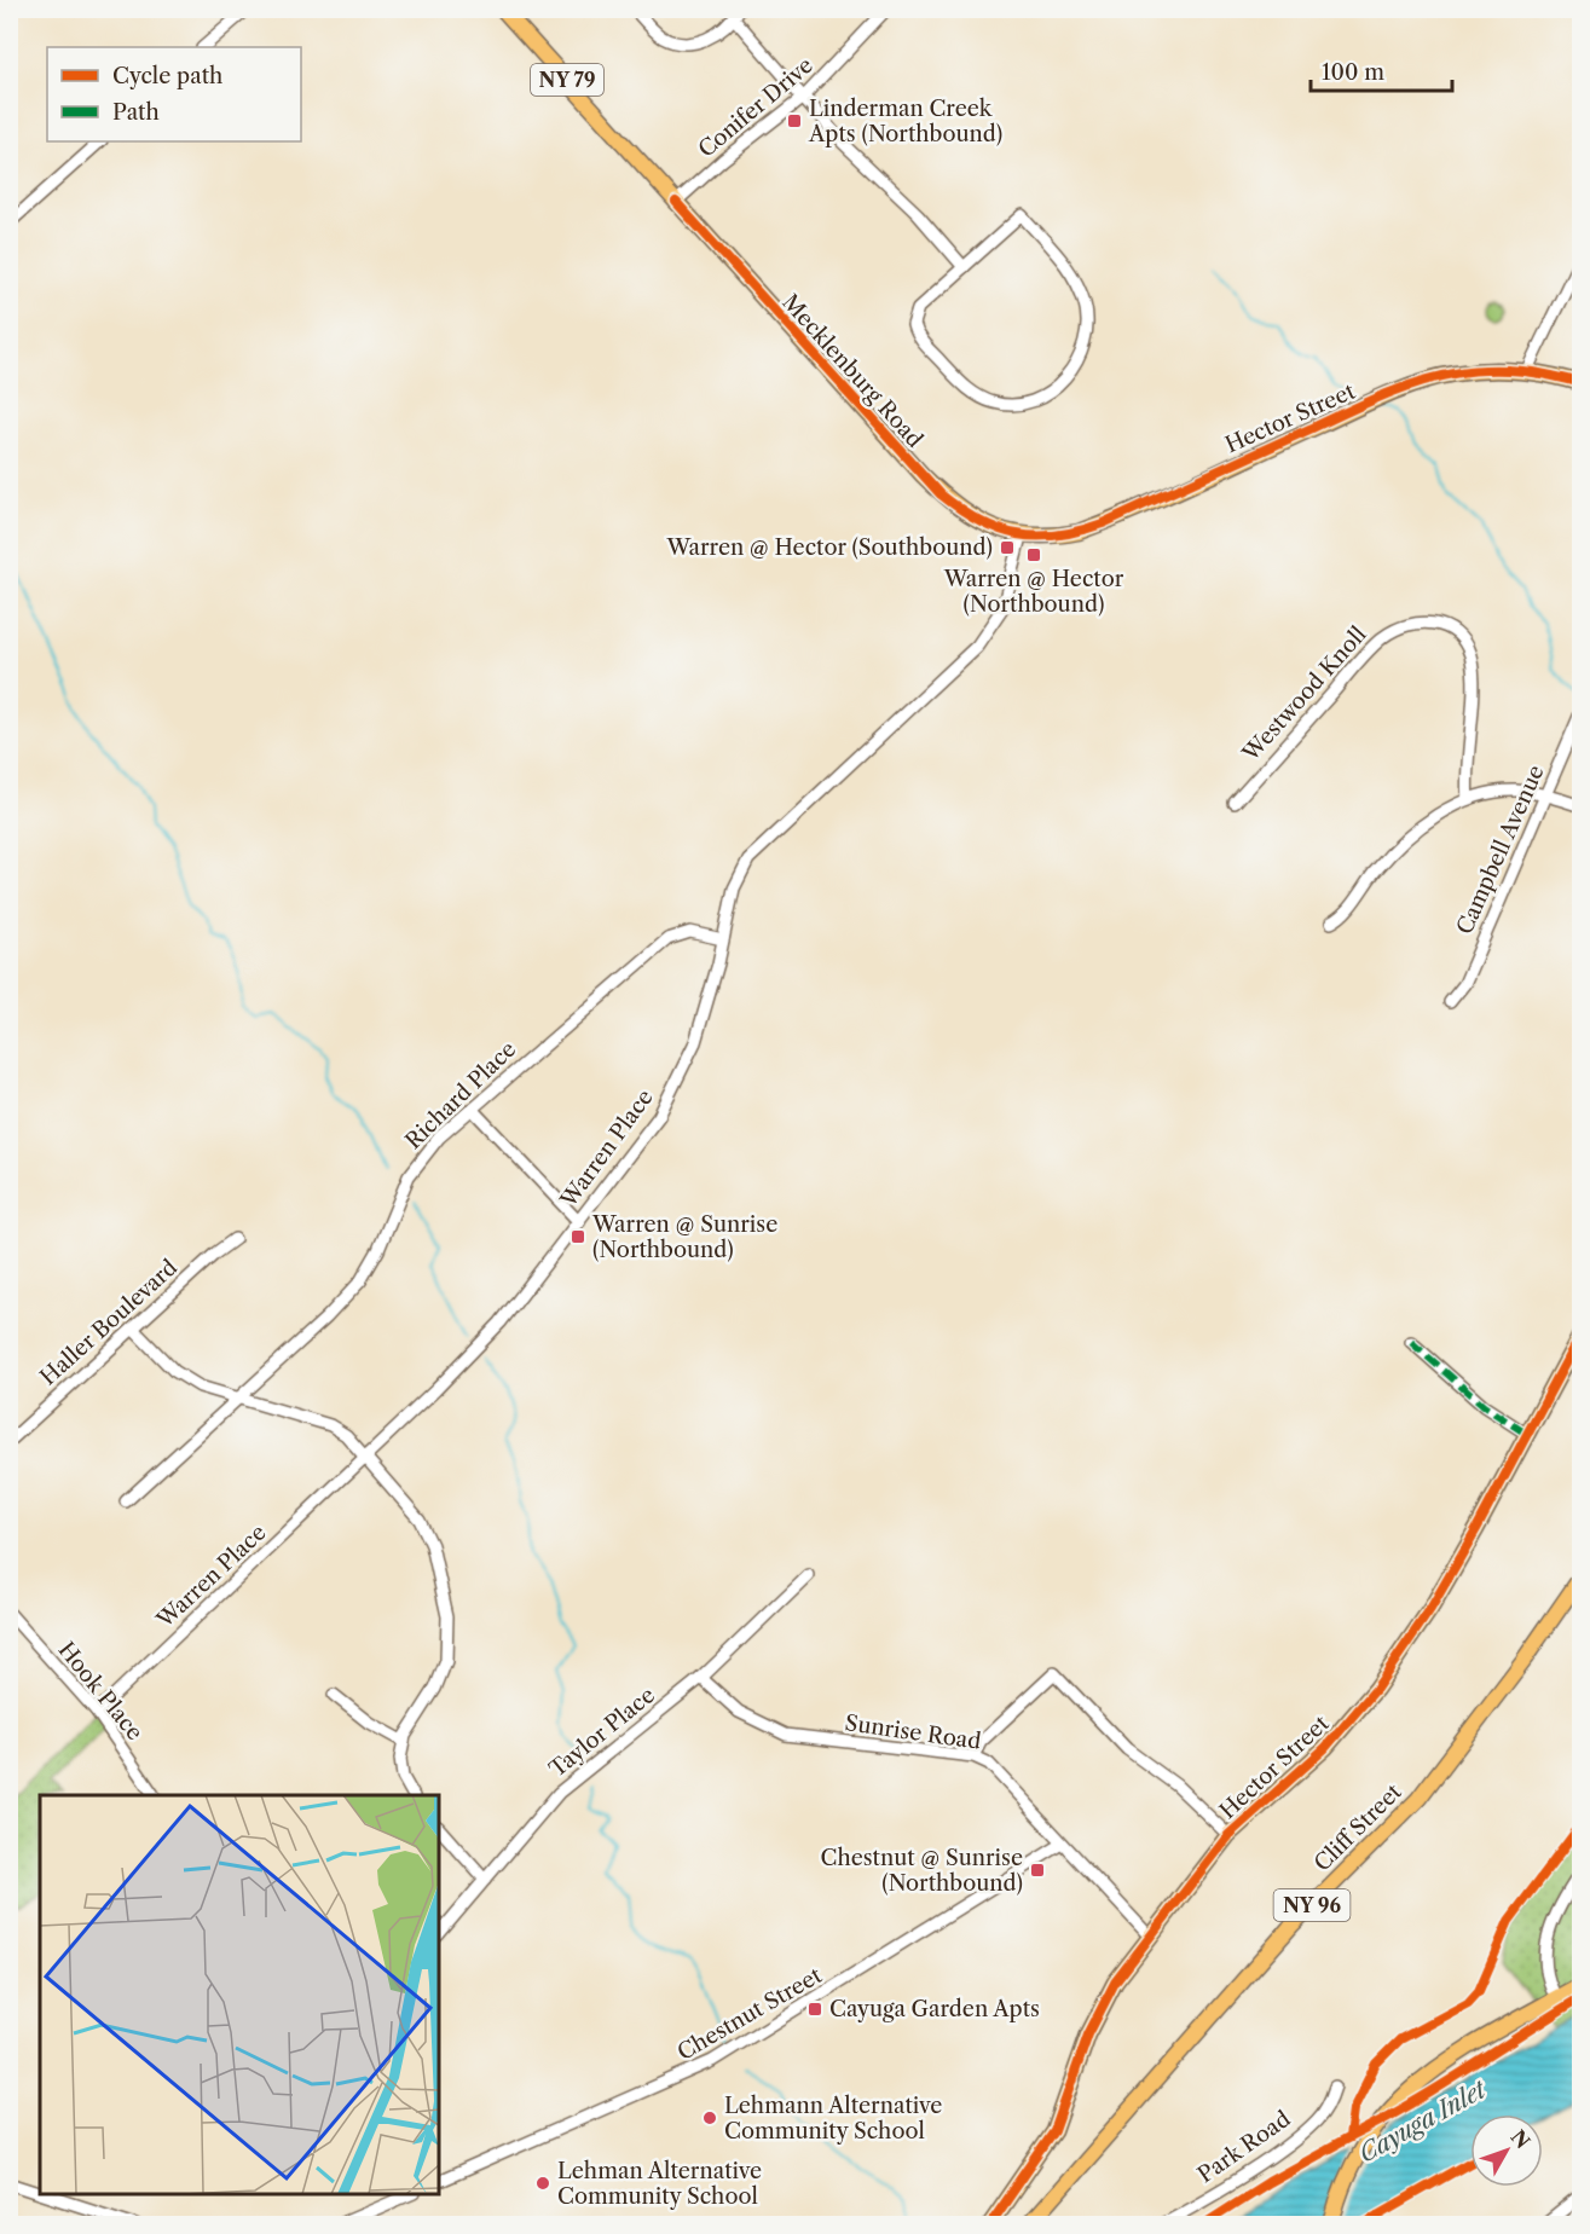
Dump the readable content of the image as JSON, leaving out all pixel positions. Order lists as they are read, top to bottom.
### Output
{
  "streets": {
    "main road": [
      "NY 79",
      "Mecklenburg Road",
      "Hector Street",
      "Cliff Street",
      "NY 96"
    ],
    "street": [
      "Conifer Drive",
      "Westwood Knoll",
      "Campbell Avenue",
      "Richard Place",
      "Warren Place",
      "Haller Boulevard",
      "Hook Place",
      "Taylor Place",
      "Sunrise Road",
      "Chestnut Street",
      "Park Road"
    ]
  },
  "crossings": [
    ["Conifer Drive", "Mecklenburg Road"],
    ["Mecklenburg Road", "Hector Street"],
    ["Mecklenburg Road", "Warren Place"],
    ["Hector Street", "Warren Place"],
    ["Hector Street", "Sunrise Road"],
    ["Richard Place", "Warren Place"],
    ["Warren Place", "Hook Place"],
    ["Taylor Place", "Sunrise Road"],
    ["Sunrise Road", "Chestnut Street"]
  ],
  "water": ["Cayuga Inlet"],
  "places": {
    "transit": [
      "Linderman Creek Apts (Northbound)",
      "Warren @ Hector (Southbound)",
      "Warren @ Hector (Northbound)",
      "Warren @ Sunrise (Northbound)",
      "Chestnut @ Sunrise (Northbound)",
      "Cayuga Garden Apts"
    ],
    "other": ["Lehmann Alternative Community School", "Lehman Alternative Community School"]
  },
  "legend": ["Cycle path", "Path"],
  "scale_bar": "100 m",
  "north": "top right"
}
